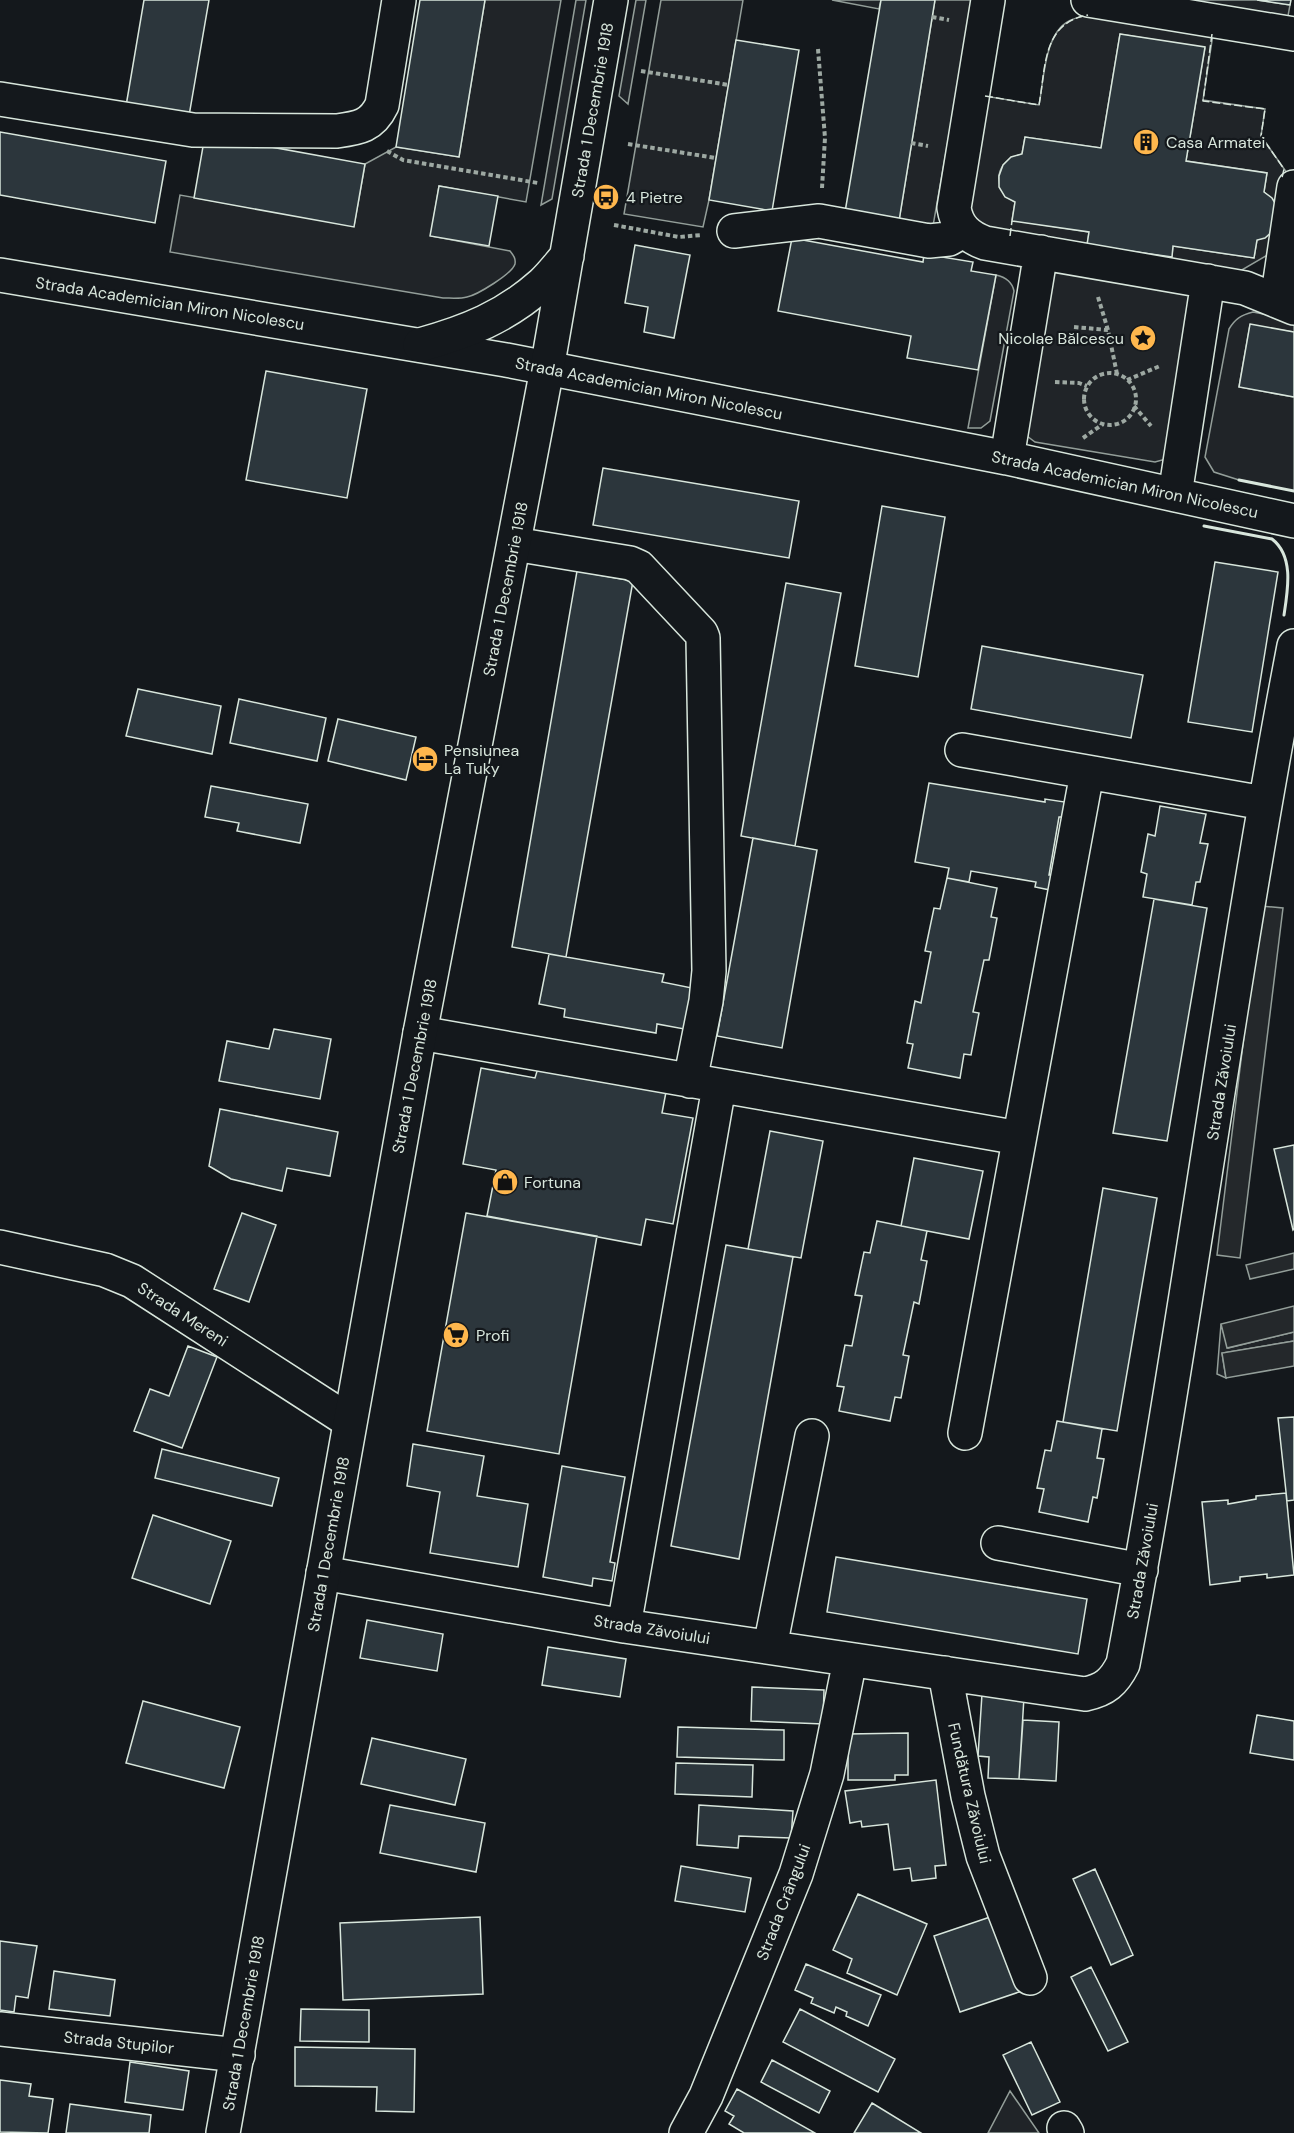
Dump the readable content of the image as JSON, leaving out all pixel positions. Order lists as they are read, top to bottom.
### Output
{
  "streets": {
    "street": [
      "Strada 1 Decembrie 1918",
      "Strada Academician Miron Nicolescu",
      "Strada Zăvoiului",
      "Strada Mereni",
      "Fundătura Zăvoiului",
      "Strada Crângului",
      "Strada Stupilor"
    ]
  },
  "crossings": [
    ["Strada 1 Decembrie 1918", "Strada Academician Miron Nicolescu"],
    ["Strada 1 Decembrie 1918", "Strada Zăvoiului"],
    ["Strada 1 Decembrie 1918", "Strada Mereni"],
    ["Strada 1 Decembrie 1918", "Strada Stupilor"],
    ["Strada Zăvoiului", "Fundătura Zăvoiului"],
    ["Strada Zăvoiului", "Strada Crângului"]
  ],
  "places": {
    "building": ["Casa Armatei"],
    "bus stop": ["4 Pietre"],
    "place": ["Nicolae Bălcescu"],
    "hotel": ["Pensiunea La Tuky"],
    "shop": ["Fortuna"],
    "supermarket": ["Profi"]
  }
}
